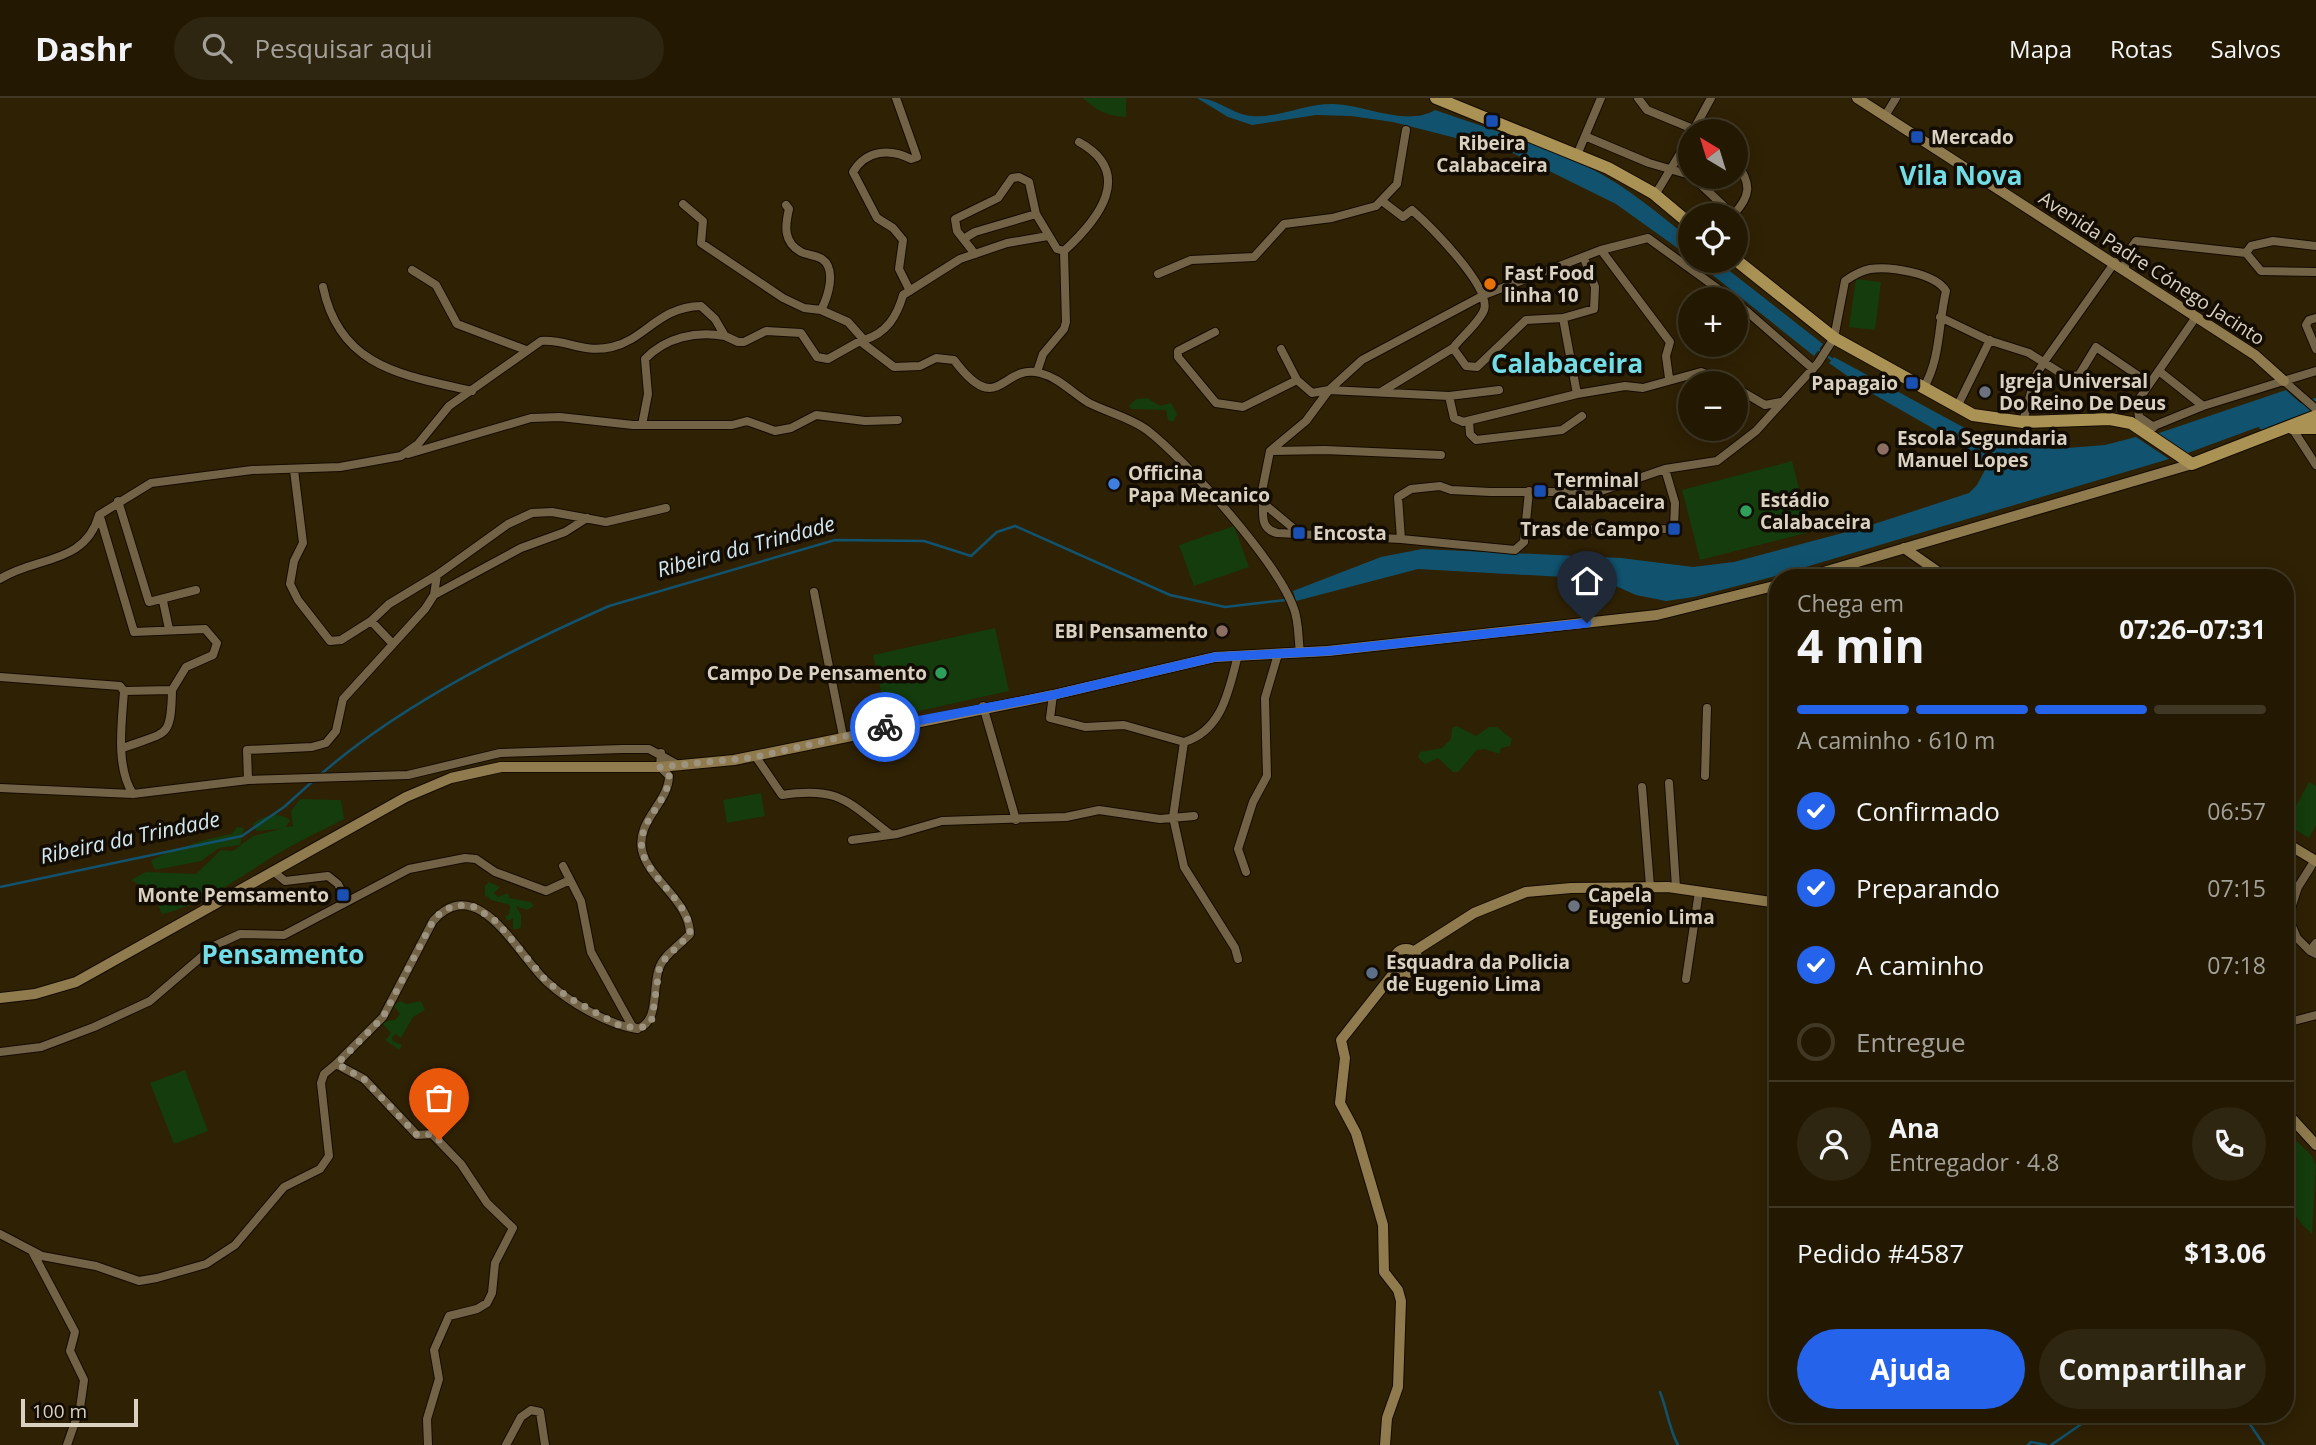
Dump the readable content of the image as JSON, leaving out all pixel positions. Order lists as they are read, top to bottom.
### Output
{
  "streets": {
    "street": ["Avenida Padre Cónego Jacinto"]
  },
  "districts": ["Vila Nova", "Calabaceira", "Pensamento"],
  "water": ["Ribeira da Trindade"],
  "places": {
    "transit": [
      "Ribeira Calabaceira",
      "Mercado",
      "Papagaio",
      "Terminal Calabaceira",
      "Tras de Campo",
      "Encosta",
      "Monte Pemsamento"
    ],
    "other": [
      "Fast Food linha 10",
      "Igreja Universal Do Reino De Deus",
      "Escola Segundaria Manuel Lopes",
      "Officina Papa Mecanico",
      "Estádio Calabaceira",
      "EBI Pensamento",
      "Campo De Pensamento",
      "Capela Eugenio Lima",
      "Esquadra da Policia de Eugenio Lima"
    ]
  },
  "scale_bar": "100 m",
  "north": "top left",
  "page": {
    "header": "Dashr",
    "search": "Pesquisar aqui",
    "nav": ["Mapa", "Rotas", "Salvos"],
    "map_buttons": ["+", "−"],
    "heading": ["4 min", "Chega em", "07:26–07:31"],
    "panel": [
      "Ana",
      "Entregador · 4.8",
      "Pedido #4587",
      "$13.06"
    ],
    "bar": "A caminho · 610 m",
    "list": [
      ["Confirmado", "06:57"],
      ["Preparando", "07:15"],
      ["A caminho", "07:18"],
      "Entregue"
    ],
    "buttons": ["Ajuda", "Compartilhar"],
    "scale": "100 m"
  }
}
